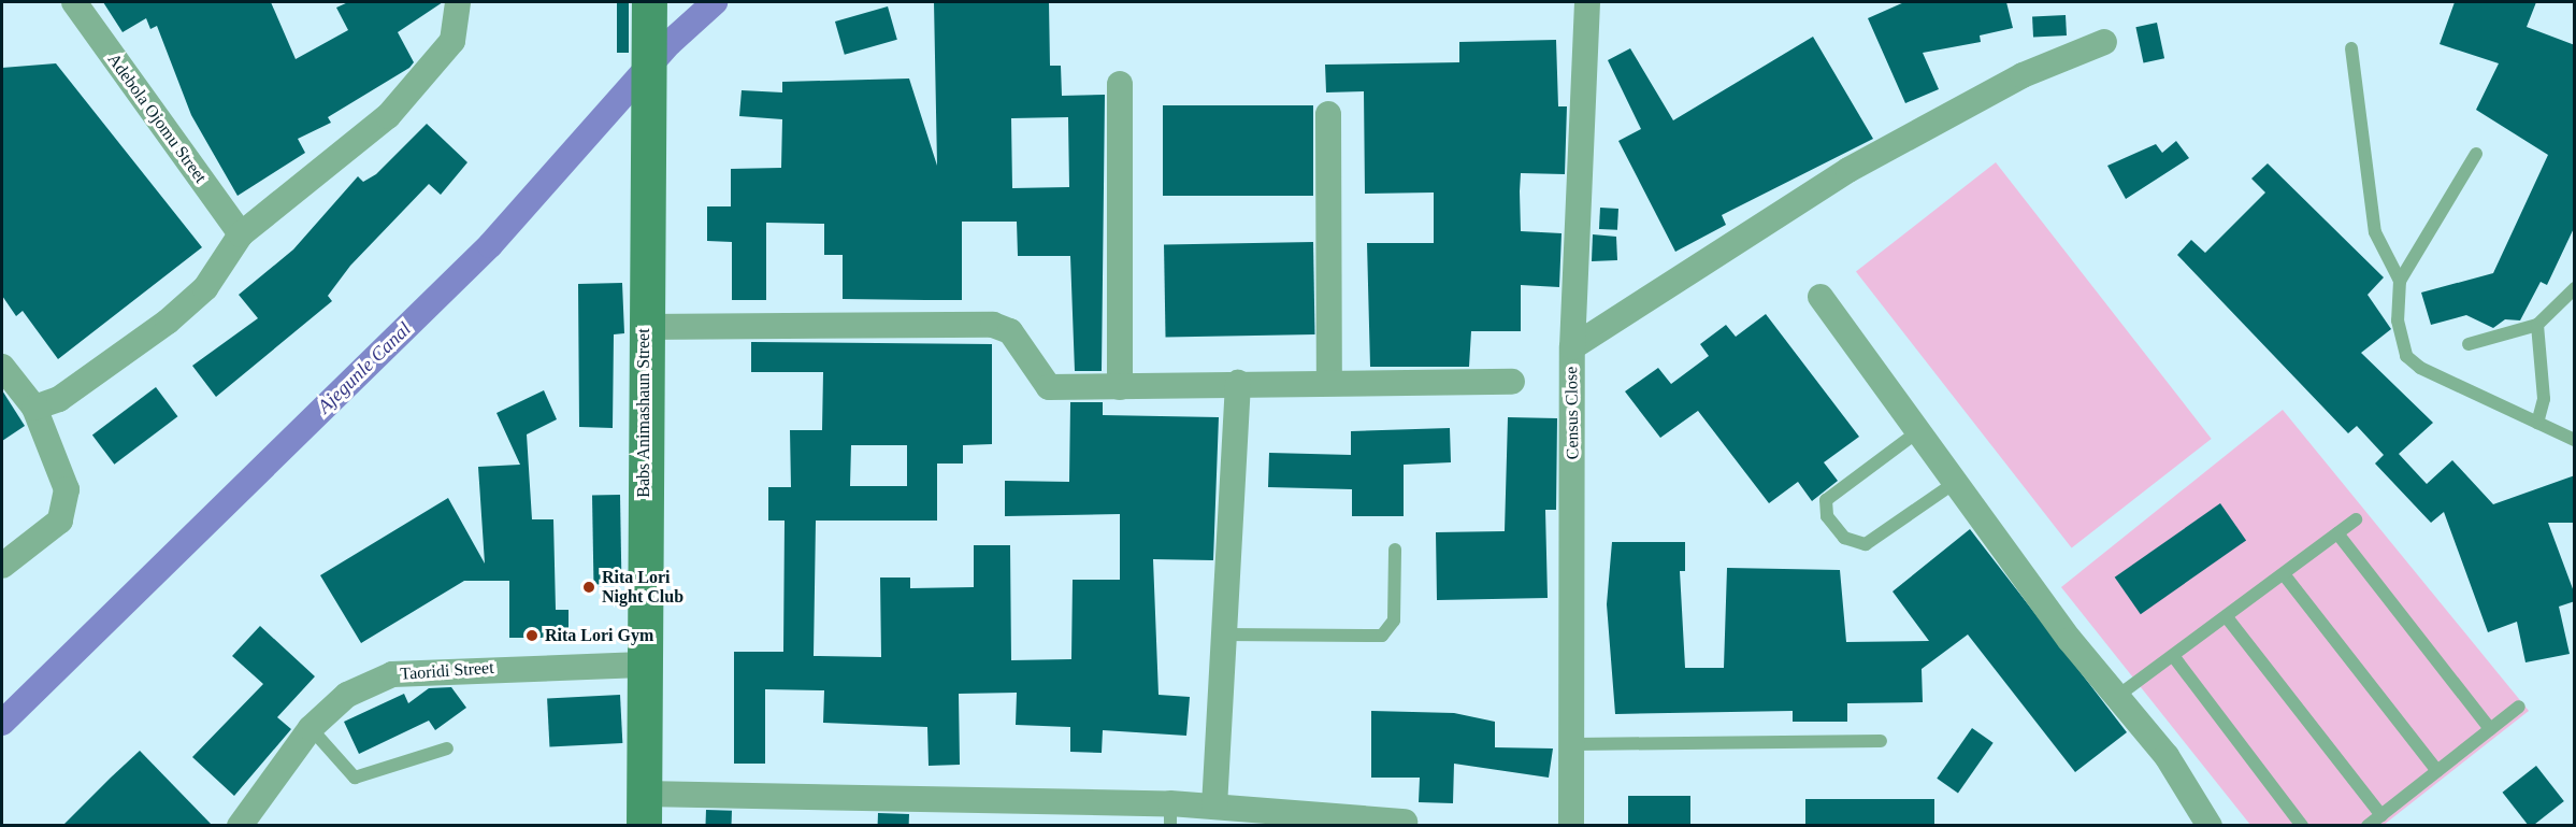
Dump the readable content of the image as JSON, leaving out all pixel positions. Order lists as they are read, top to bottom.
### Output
{
  "streets": {
    "main road": ["Babs Animashaun Street"],
    "street": ["Adebola Ojomu Street", "Census Close", "Taoridi Street"]
  },
  "crossings": [
    ["Babs Animashaun Street", "Taoridi Street"]
  ],
  "water": ["Ajegunle Canal"],
  "places": ["Rita Lori Night Club", "Rita Lori Gym"]
}
